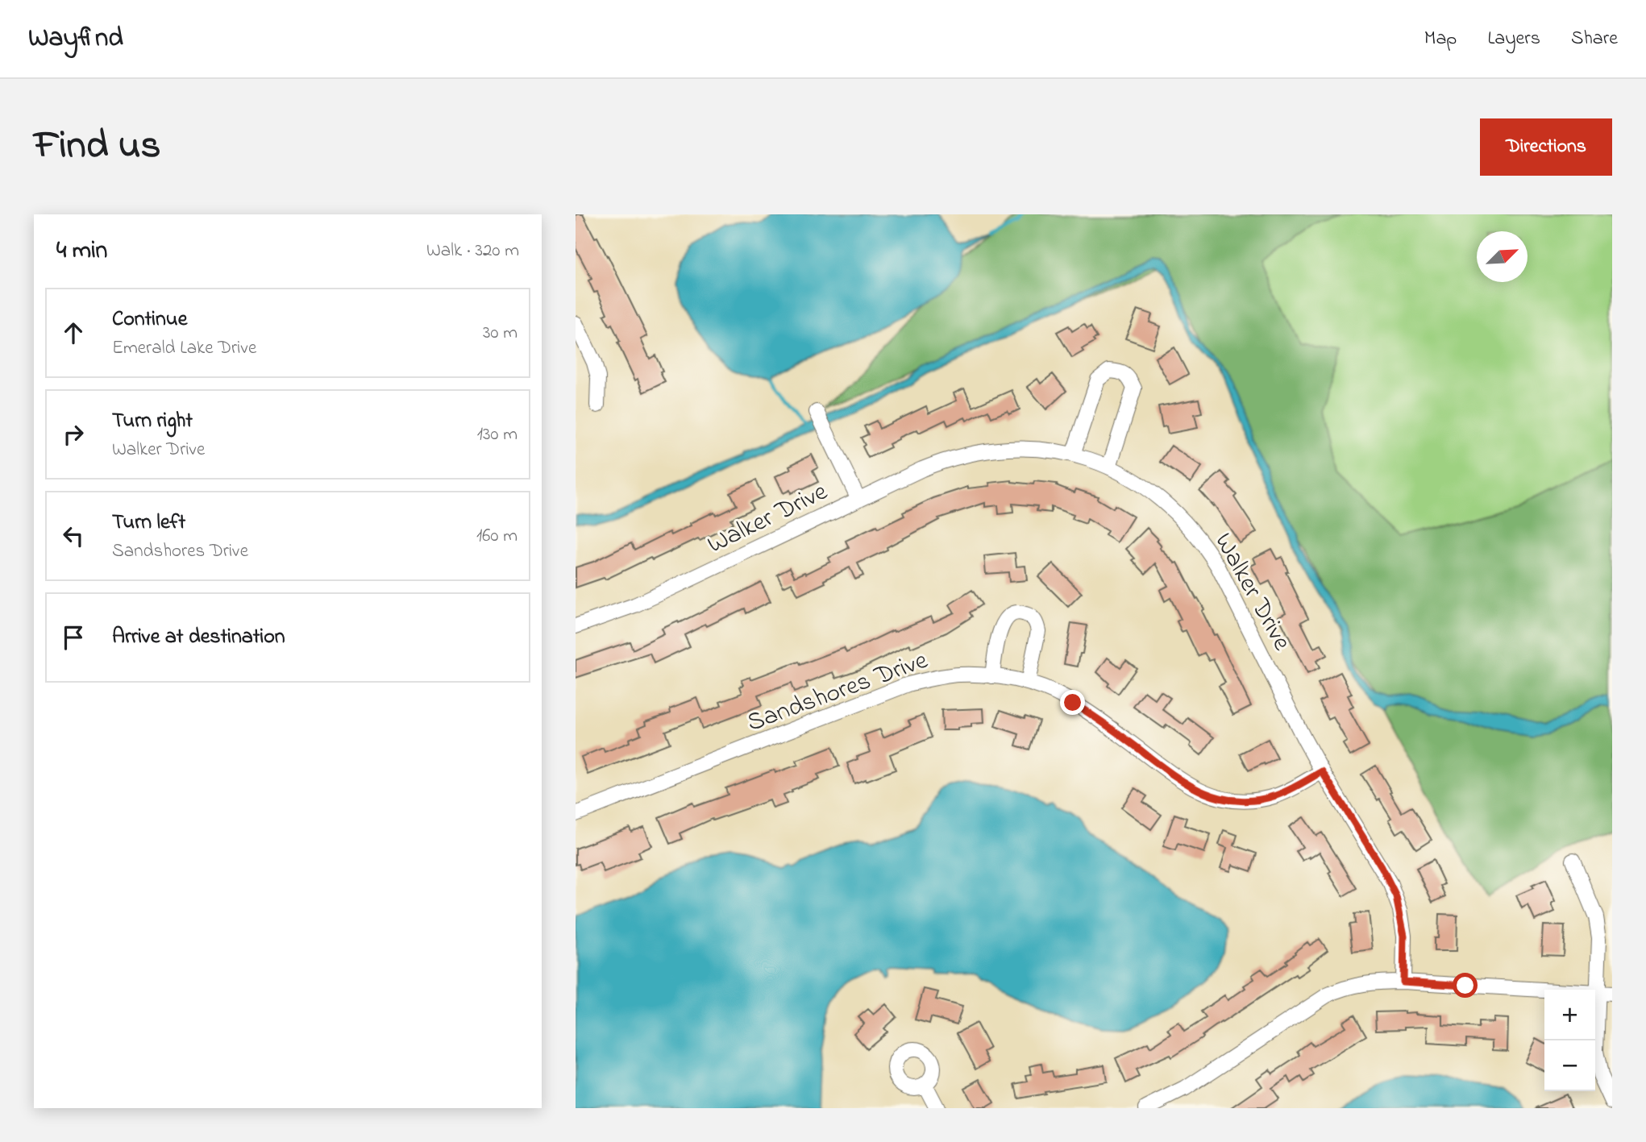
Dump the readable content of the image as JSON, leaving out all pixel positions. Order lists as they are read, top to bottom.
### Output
{
  "streets": {
    "street": ["Walker Drive", "Sandshores Drive"]
  },
  "crossings": [
    ["Walker Drive", "Sandshores Drive"]
  ],
  "north": "top right",
  "page": {
    "header": "Wayfind",
    "nav": ["Map", "Layers", "Share"],
    "title": "Find us",
    "buttons": "Directions",
    "heading": ["4 min", "Walk · 320 m"],
    "list": [
      ["Continue", "Emerald Lake Drive", "30 m"],
      ["Turn right", "Walker Drive", "130 m"],
      ["Turn left", "Sandshores Drive", "160 m"],
      "Arrive at destination"
    ],
    "map_buttons": ["+", "−"]
  }
}
